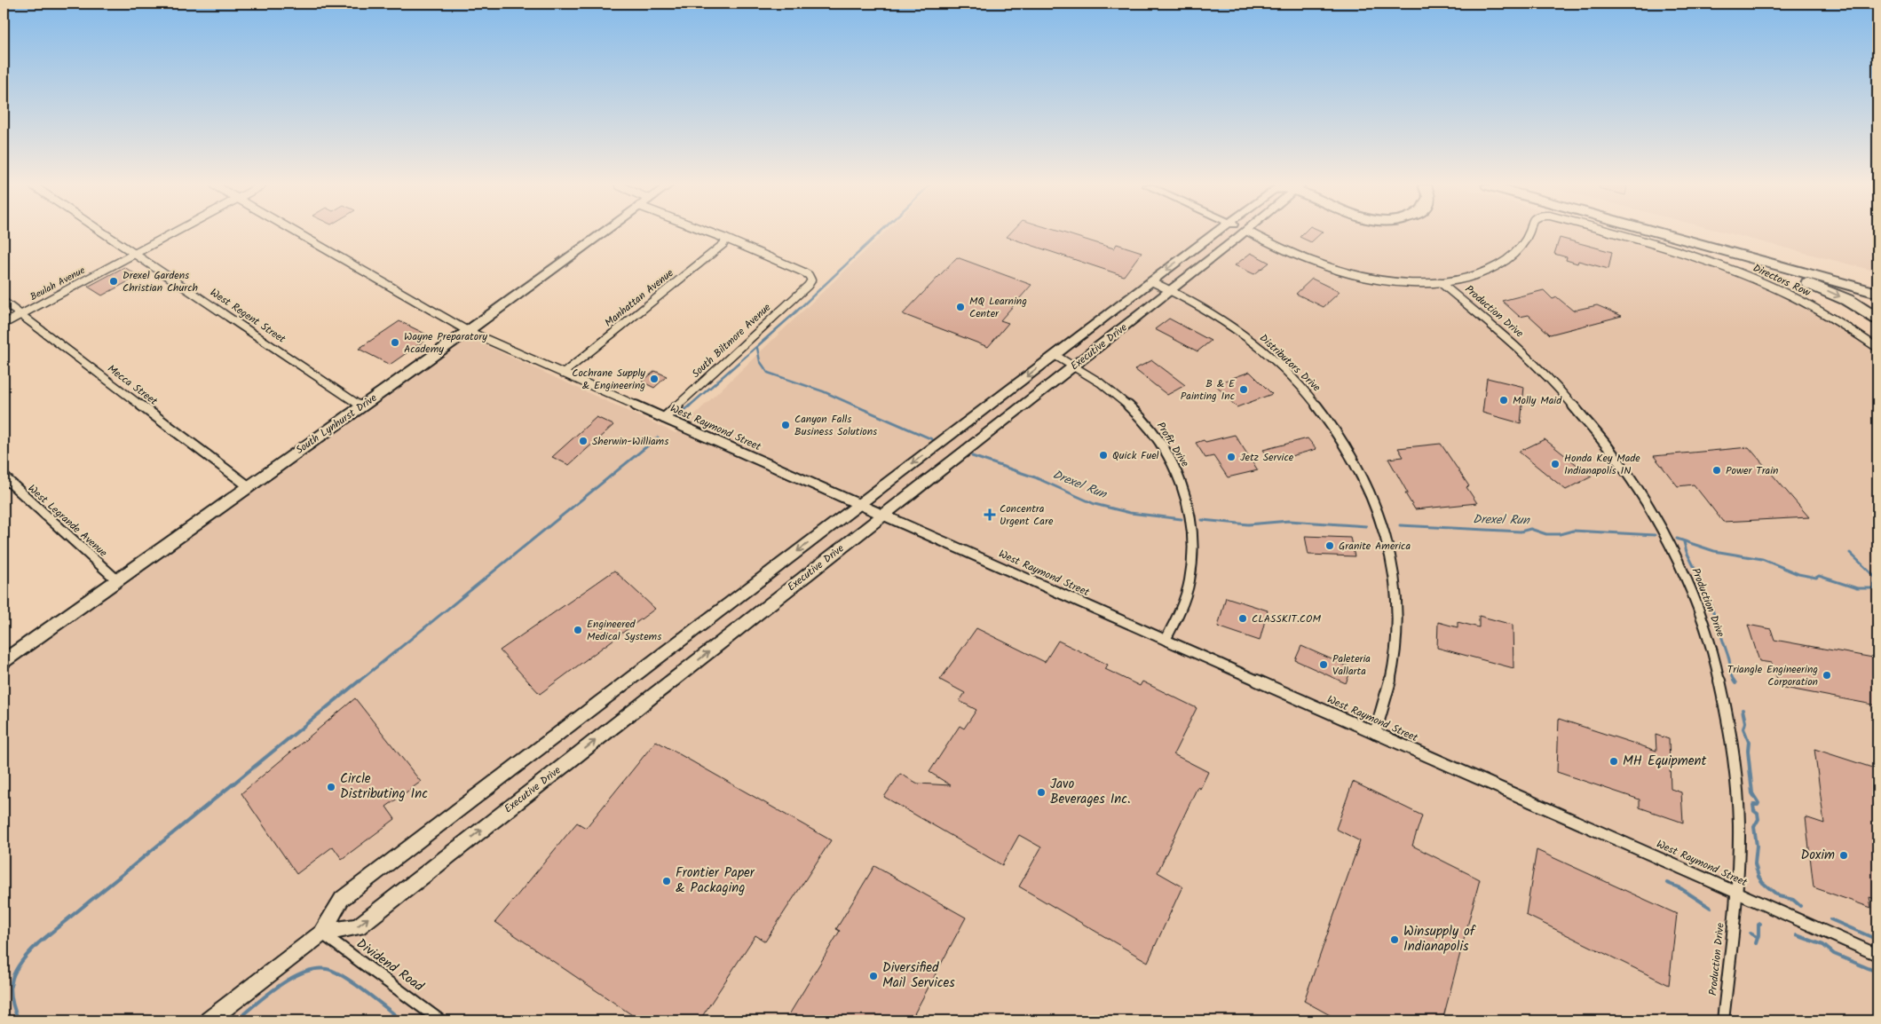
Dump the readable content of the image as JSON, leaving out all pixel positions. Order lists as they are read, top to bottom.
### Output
{
  "streets": {
    "main road": ["South Lynhurst Drive"],
    "street": [
      "Directors Row",
      "Beulah Avenue",
      "Manhattan Avenue",
      "Production Drive",
      "West Regent Street",
      "South Biltmore Avenue",
      "Executive Drive",
      "Distributors Drive",
      "Mecca Street",
      "West Raymond Street",
      "Profit Drive",
      "West Legrande Avenue",
      "Dividend Road"
    ]
  },
  "crossings": [
    ["Directors Row", "Production Drive"],
    ["Beulah Avenue", "West Regent Street"],
    ["Beulah Avenue", "Mecca Street"],
    ["Manhattan Avenue", "South Biltmore Avenue"],
    ["Manhattan Avenue", "West Raymond Street"],
    ["Production Drive", "West Raymond Street"],
    ["West Regent Street", "South Lynhurst Drive"],
    ["South Biltmore Avenue", "West Raymond Street"],
    ["Executive Drive", "Distributors Drive"],
    ["Executive Drive", "West Raymond Street"],
    ["Executive Drive", "Profit Drive"],
    ["Executive Drive", "Dividend Road"],
    ["Distributors Drive", "West Raymond Street"],
    ["Mecca Street", "South Lynhurst Drive"],
    ["South Lynhurst Drive", "West Raymond Street"],
    ["South Lynhurst Drive", "West Legrande Avenue"],
    ["West Raymond Street", "Profit Drive"]
  ],
  "water": ["Drexel Run"],
  "places": {
    "other": [
      "Drexel Gardens Christian Church",
      "MQ Learning Center",
      "Wayne Preparatory Academy",
      "Cochrane Supply & Engineering",
      "B & E Painting Inc",
      "Molly Maid",
      "Canyon Falls Business Solutions",
      "Sherwin-Williams",
      "Quick Fuel",
      "Jetz Service",
      "Honda Key Made Indianapolis IN",
      "Power Train",
      "Granite America",
      "CLASSKIT.COM",
      "Engineered Medical Systems",
      "Paleteria Vallarta",
      "Triangle Engineering Corporation",
      "MH Equipment",
      "Circle Distributing Inc",
      "Javo Beverages Inc.",
      "Doxim",
      "Frontier Paper & Packaging",
      "Winsupply of Indianapolis",
      "Diversified Mail Services"
    ],
    "health": ["Concentra Urgent Care"]
  }
}
